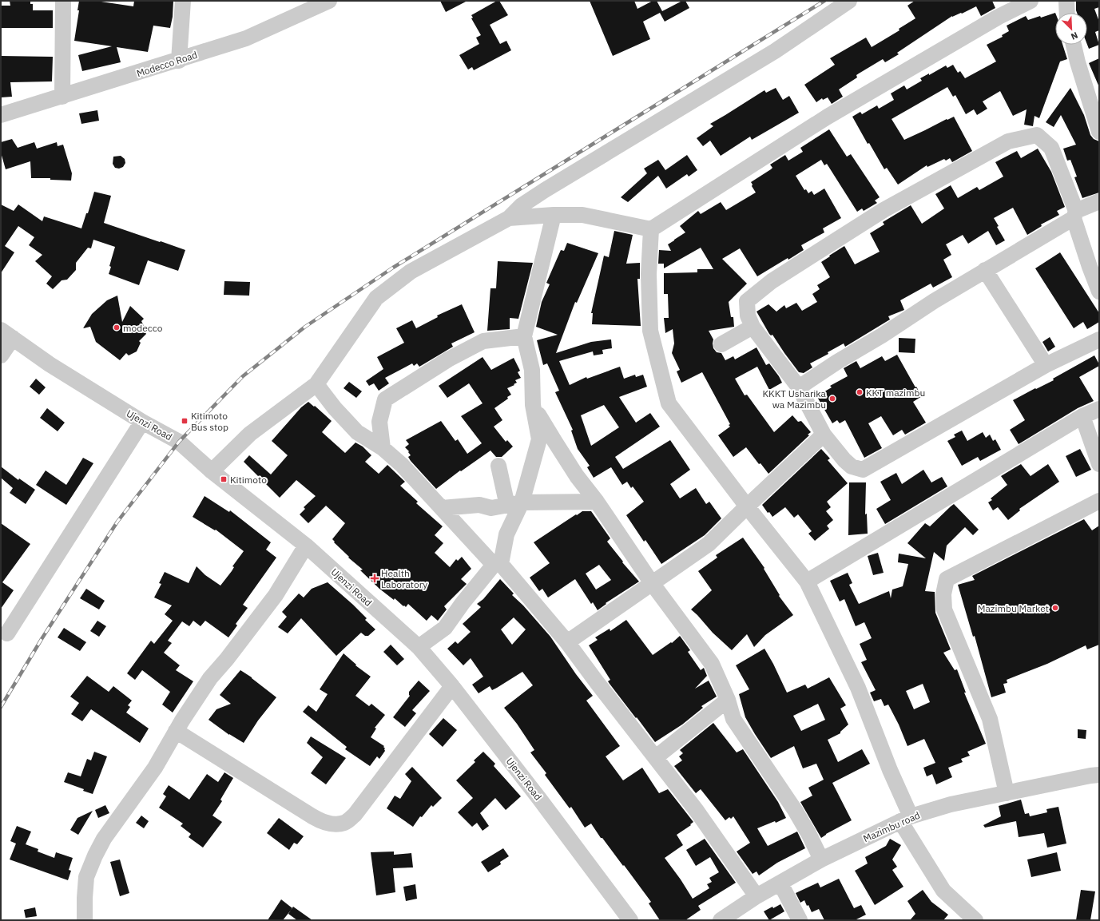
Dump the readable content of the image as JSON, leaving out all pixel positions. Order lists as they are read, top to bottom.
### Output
{
  "streets": {
    "street": ["Modecco Road", "Ujenzi Road", "Mazimbu road"]
  },
  "places": {
    "other": [
      "modecco",
      "KKT mazimbu",
      "KKKT Usharika wa Mazimbu",
      "Mazimbu Market"
    ],
    "transit": ["Kitimoto Bus stop", "Kitimoto"],
    "health": ["Health Laboratory"]
  },
  "north": "bottom right"
}
